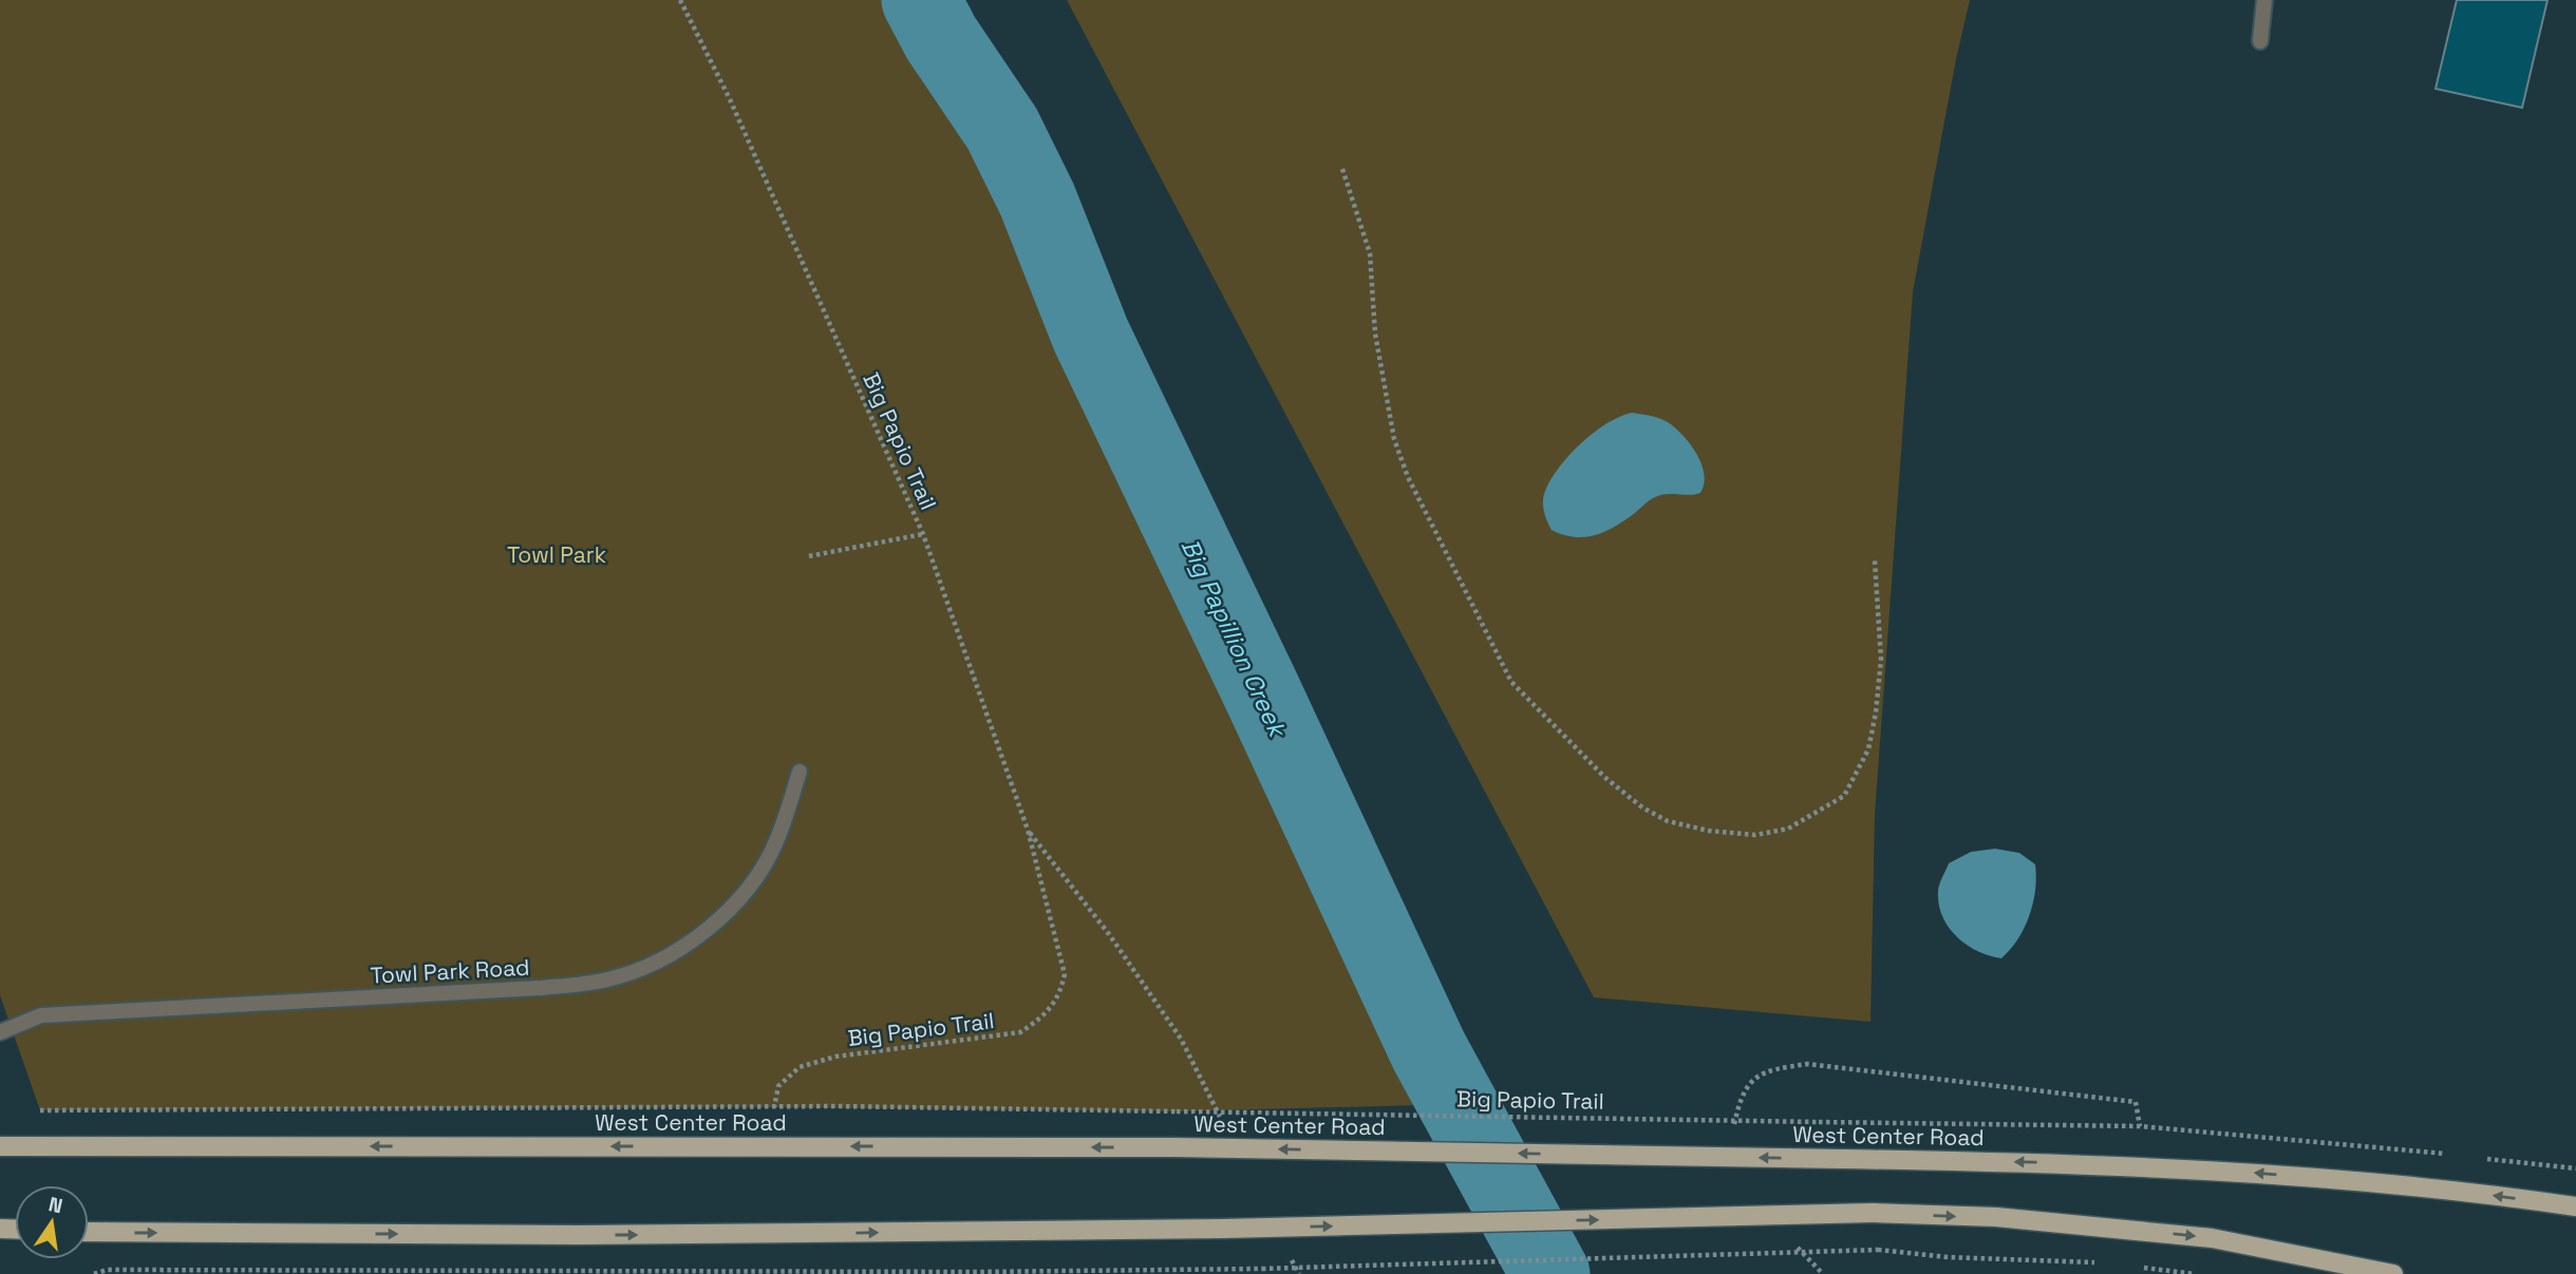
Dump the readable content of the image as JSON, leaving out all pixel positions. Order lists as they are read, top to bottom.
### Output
{
  "streets": {
    "main road": ["West Center Road"],
    "street": ["Towl Park Road"],
    "path": ["Big Papio Trail"]
  },
  "water": ["Big Papillion Creek"],
  "parks": ["Towl Park"],
  "north": "top"
}
